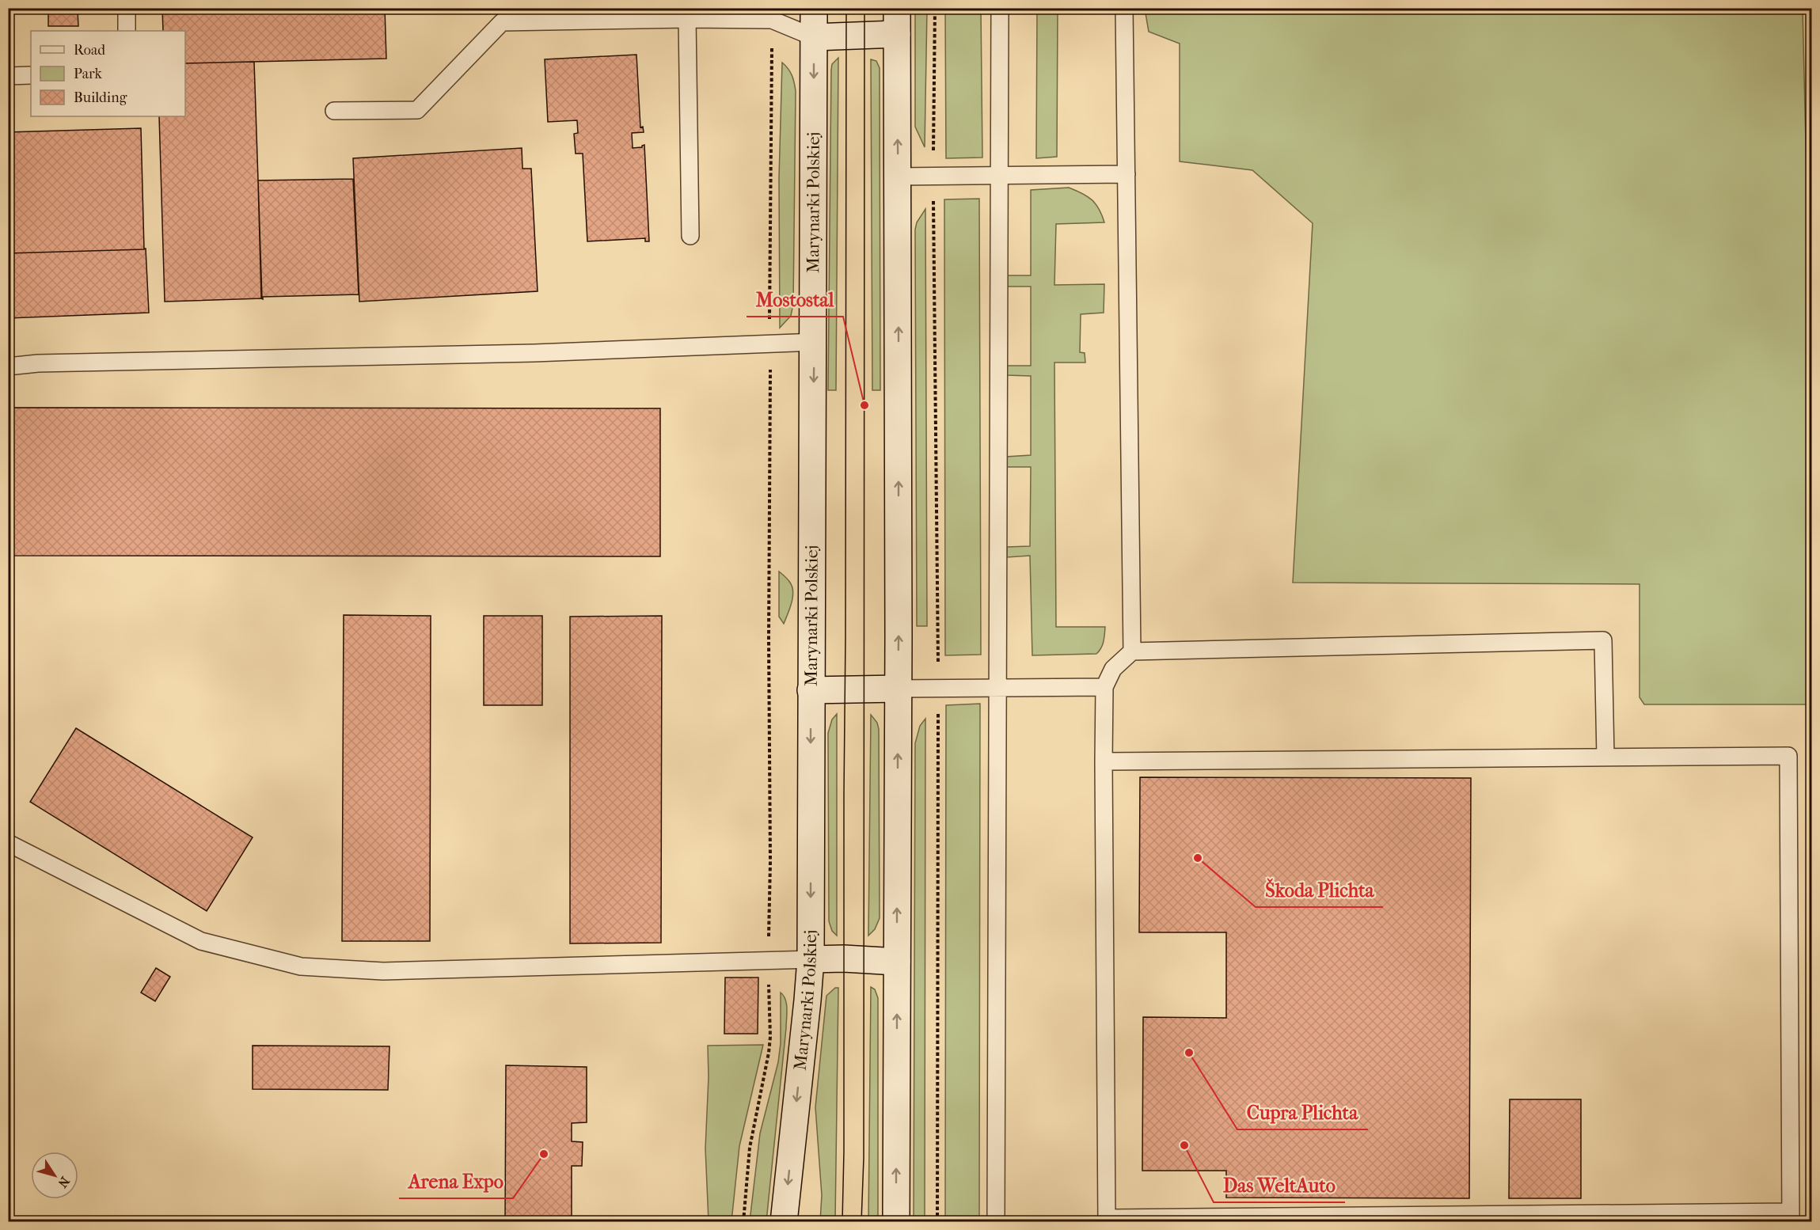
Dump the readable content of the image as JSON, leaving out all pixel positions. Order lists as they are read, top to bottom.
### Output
{
  "streets": {
    "main road": ["Marynarki Polskiej"]
  },
  "places": [
    "Mostostal",
    "Škoda Plichta",
    "Cupra Plichta",
    "Das WeltAuto",
    "Arena Expo"
  ],
  "legend": ["Road", "Park", "Building"],
  "north": "bottom right"
}
